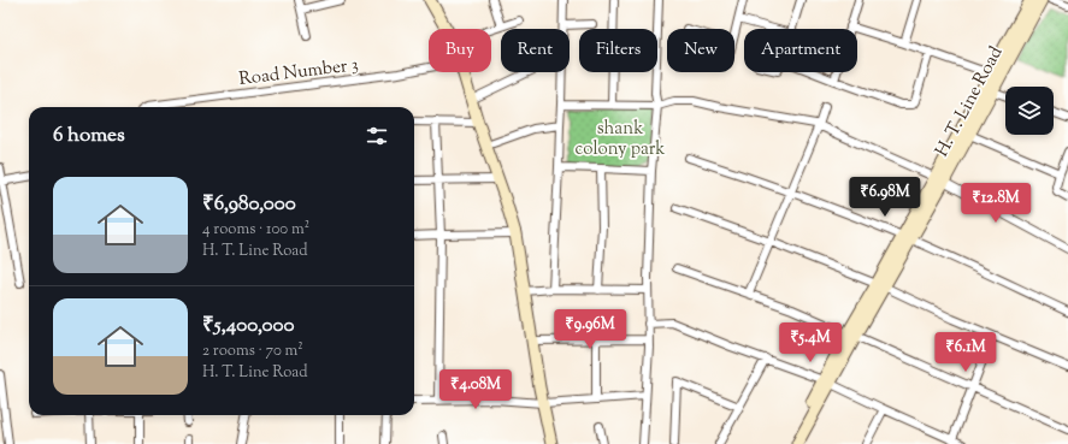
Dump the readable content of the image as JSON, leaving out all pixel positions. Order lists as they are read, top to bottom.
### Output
{
  "streets": {
    "street": ["Road Number 3", "H. T. Line Road"]
  },
  "parks": ["shank colony park"],
  "page": {
    "chip": [
      "Buy",
      "Rent",
      "Filters",
      "New",
      "Apartment"
    ],
    "heading": "6 homes",
    "list": [
      {
        "name": "₹6,980,000",
        "note": "4 rooms · 100 m² · H. T. Line Road"
      },
      {
        "name": "₹5,400,000",
        "note": "2 rooms · 70 m² · H. T. Line Road"
      }
    ],
    "price": [
      "₹6.98M",
      "₹12.8M",
      "₹9.96M",
      "₹5.4M",
      "₹6.1M",
      "₹4.08M"
    ]
  }
}
